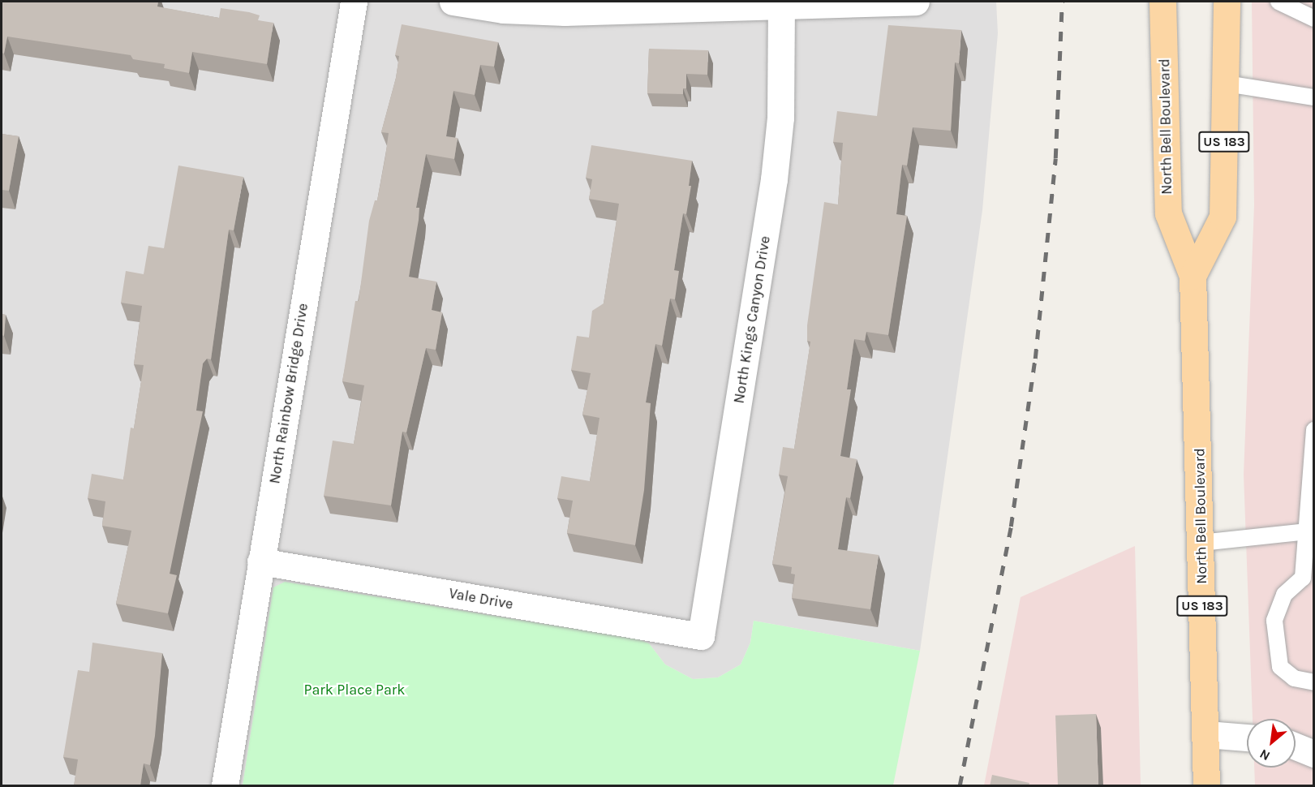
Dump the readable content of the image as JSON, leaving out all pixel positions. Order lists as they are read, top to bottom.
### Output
{
  "streets": {
    "main road": ["North Bell Boulevard", "US 183"],
    "street": ["North Kings Canyon Drive", "North Rainbow Bridge Drive", "Vale Drive"]
  },
  "crossings": [
    ["North Kings Canyon Drive", "Vale Drive"],
    ["North Rainbow Bridge Drive", "Vale Drive"]
  ],
  "parks": ["Park Place Park"],
  "north": "bottom left"
}
